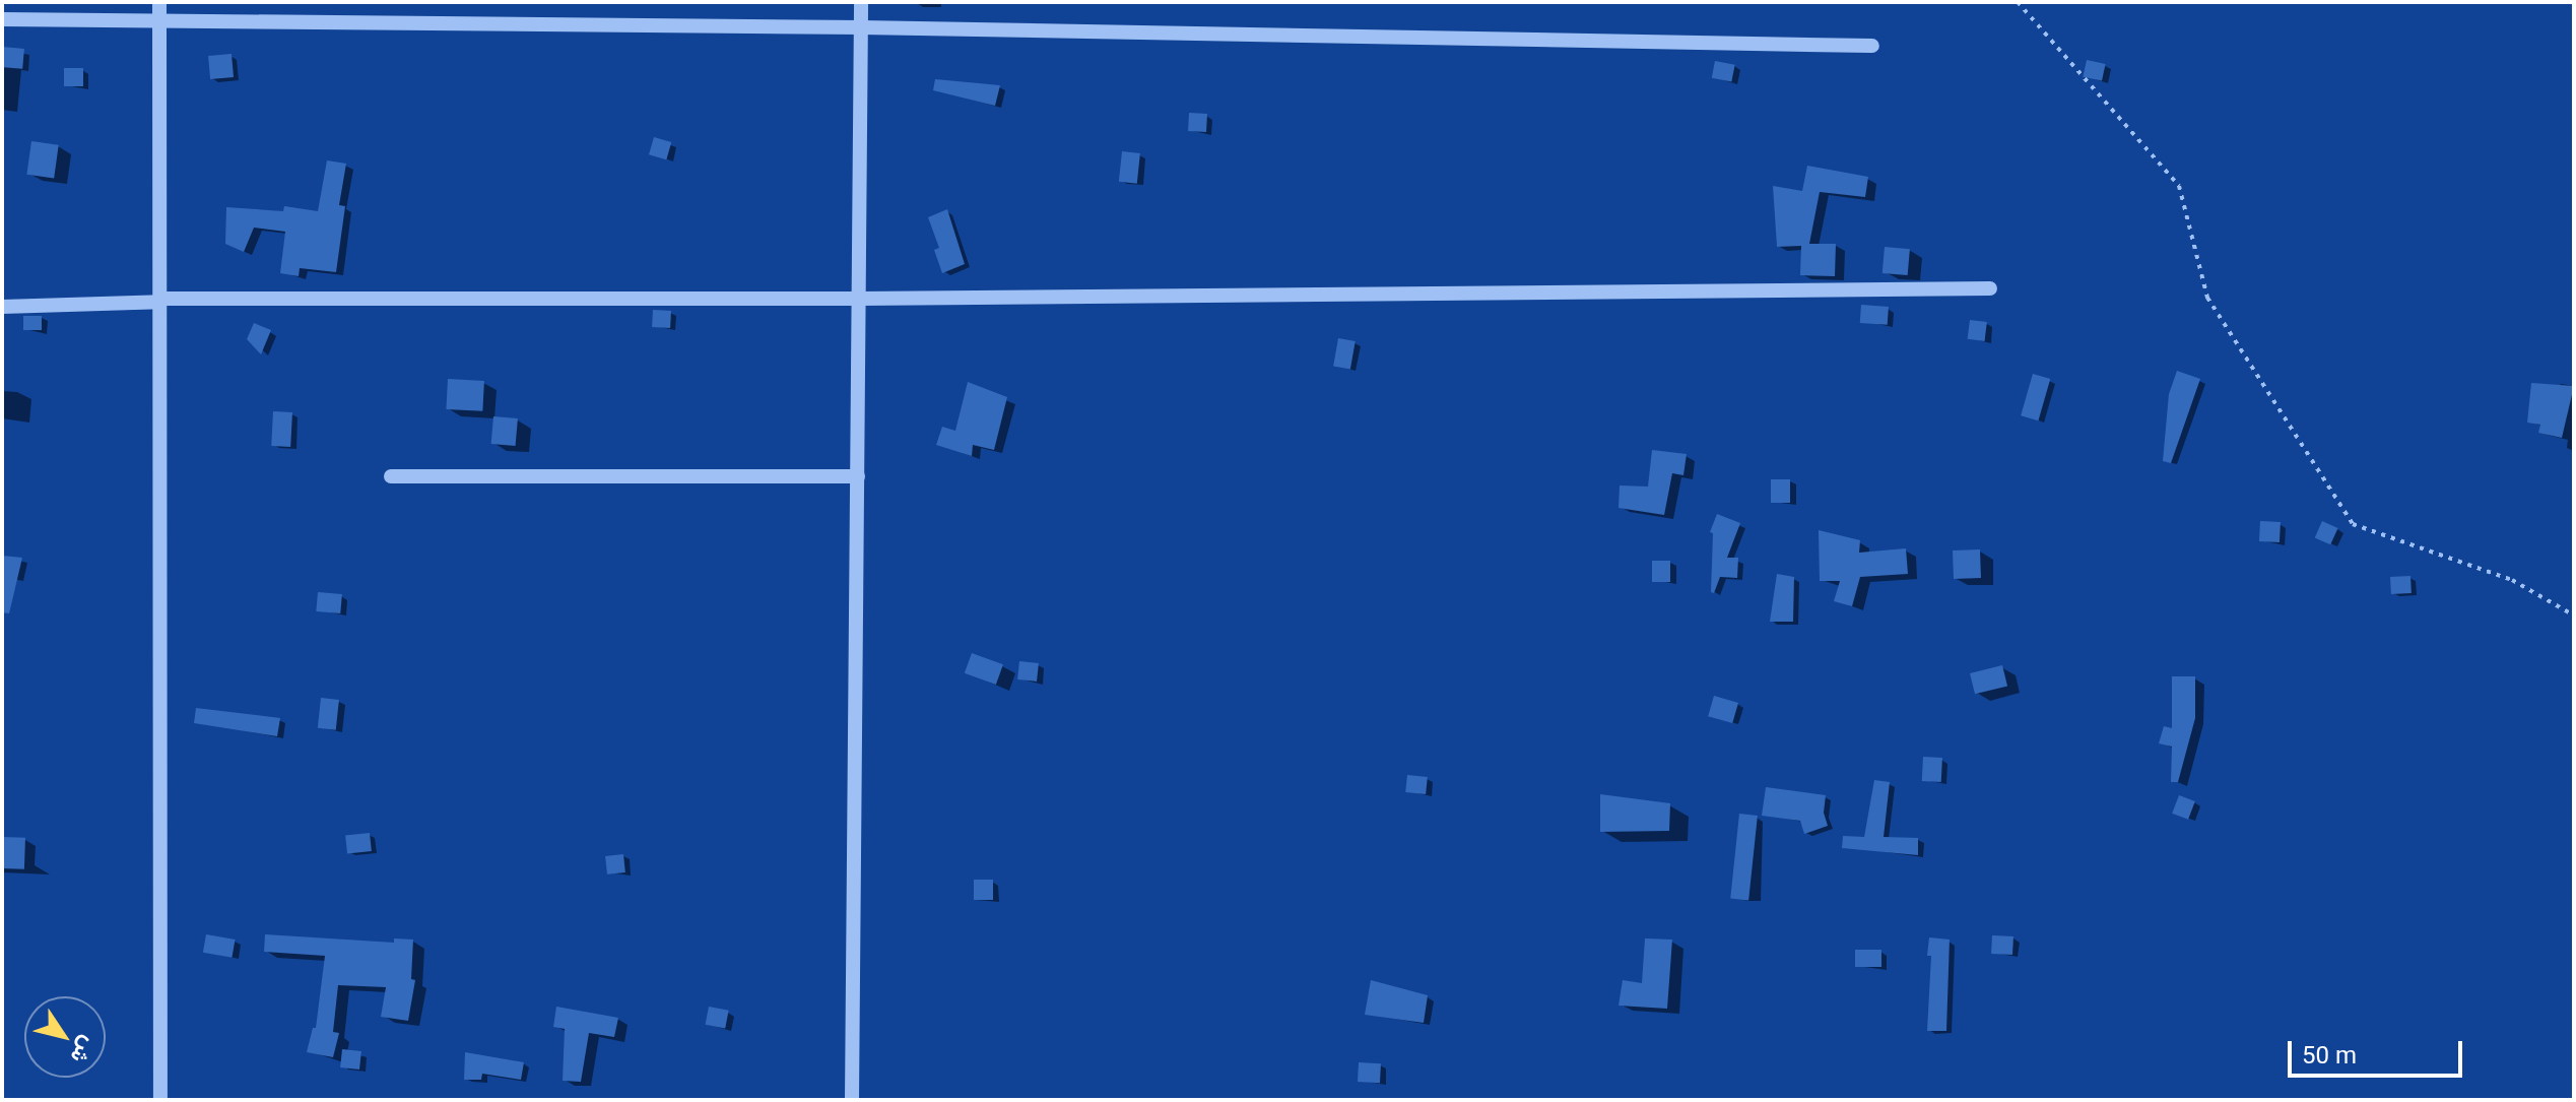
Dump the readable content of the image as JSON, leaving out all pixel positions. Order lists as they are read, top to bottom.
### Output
{
  "scale_bar": "50 m",
  "north": "bottom right"
}
